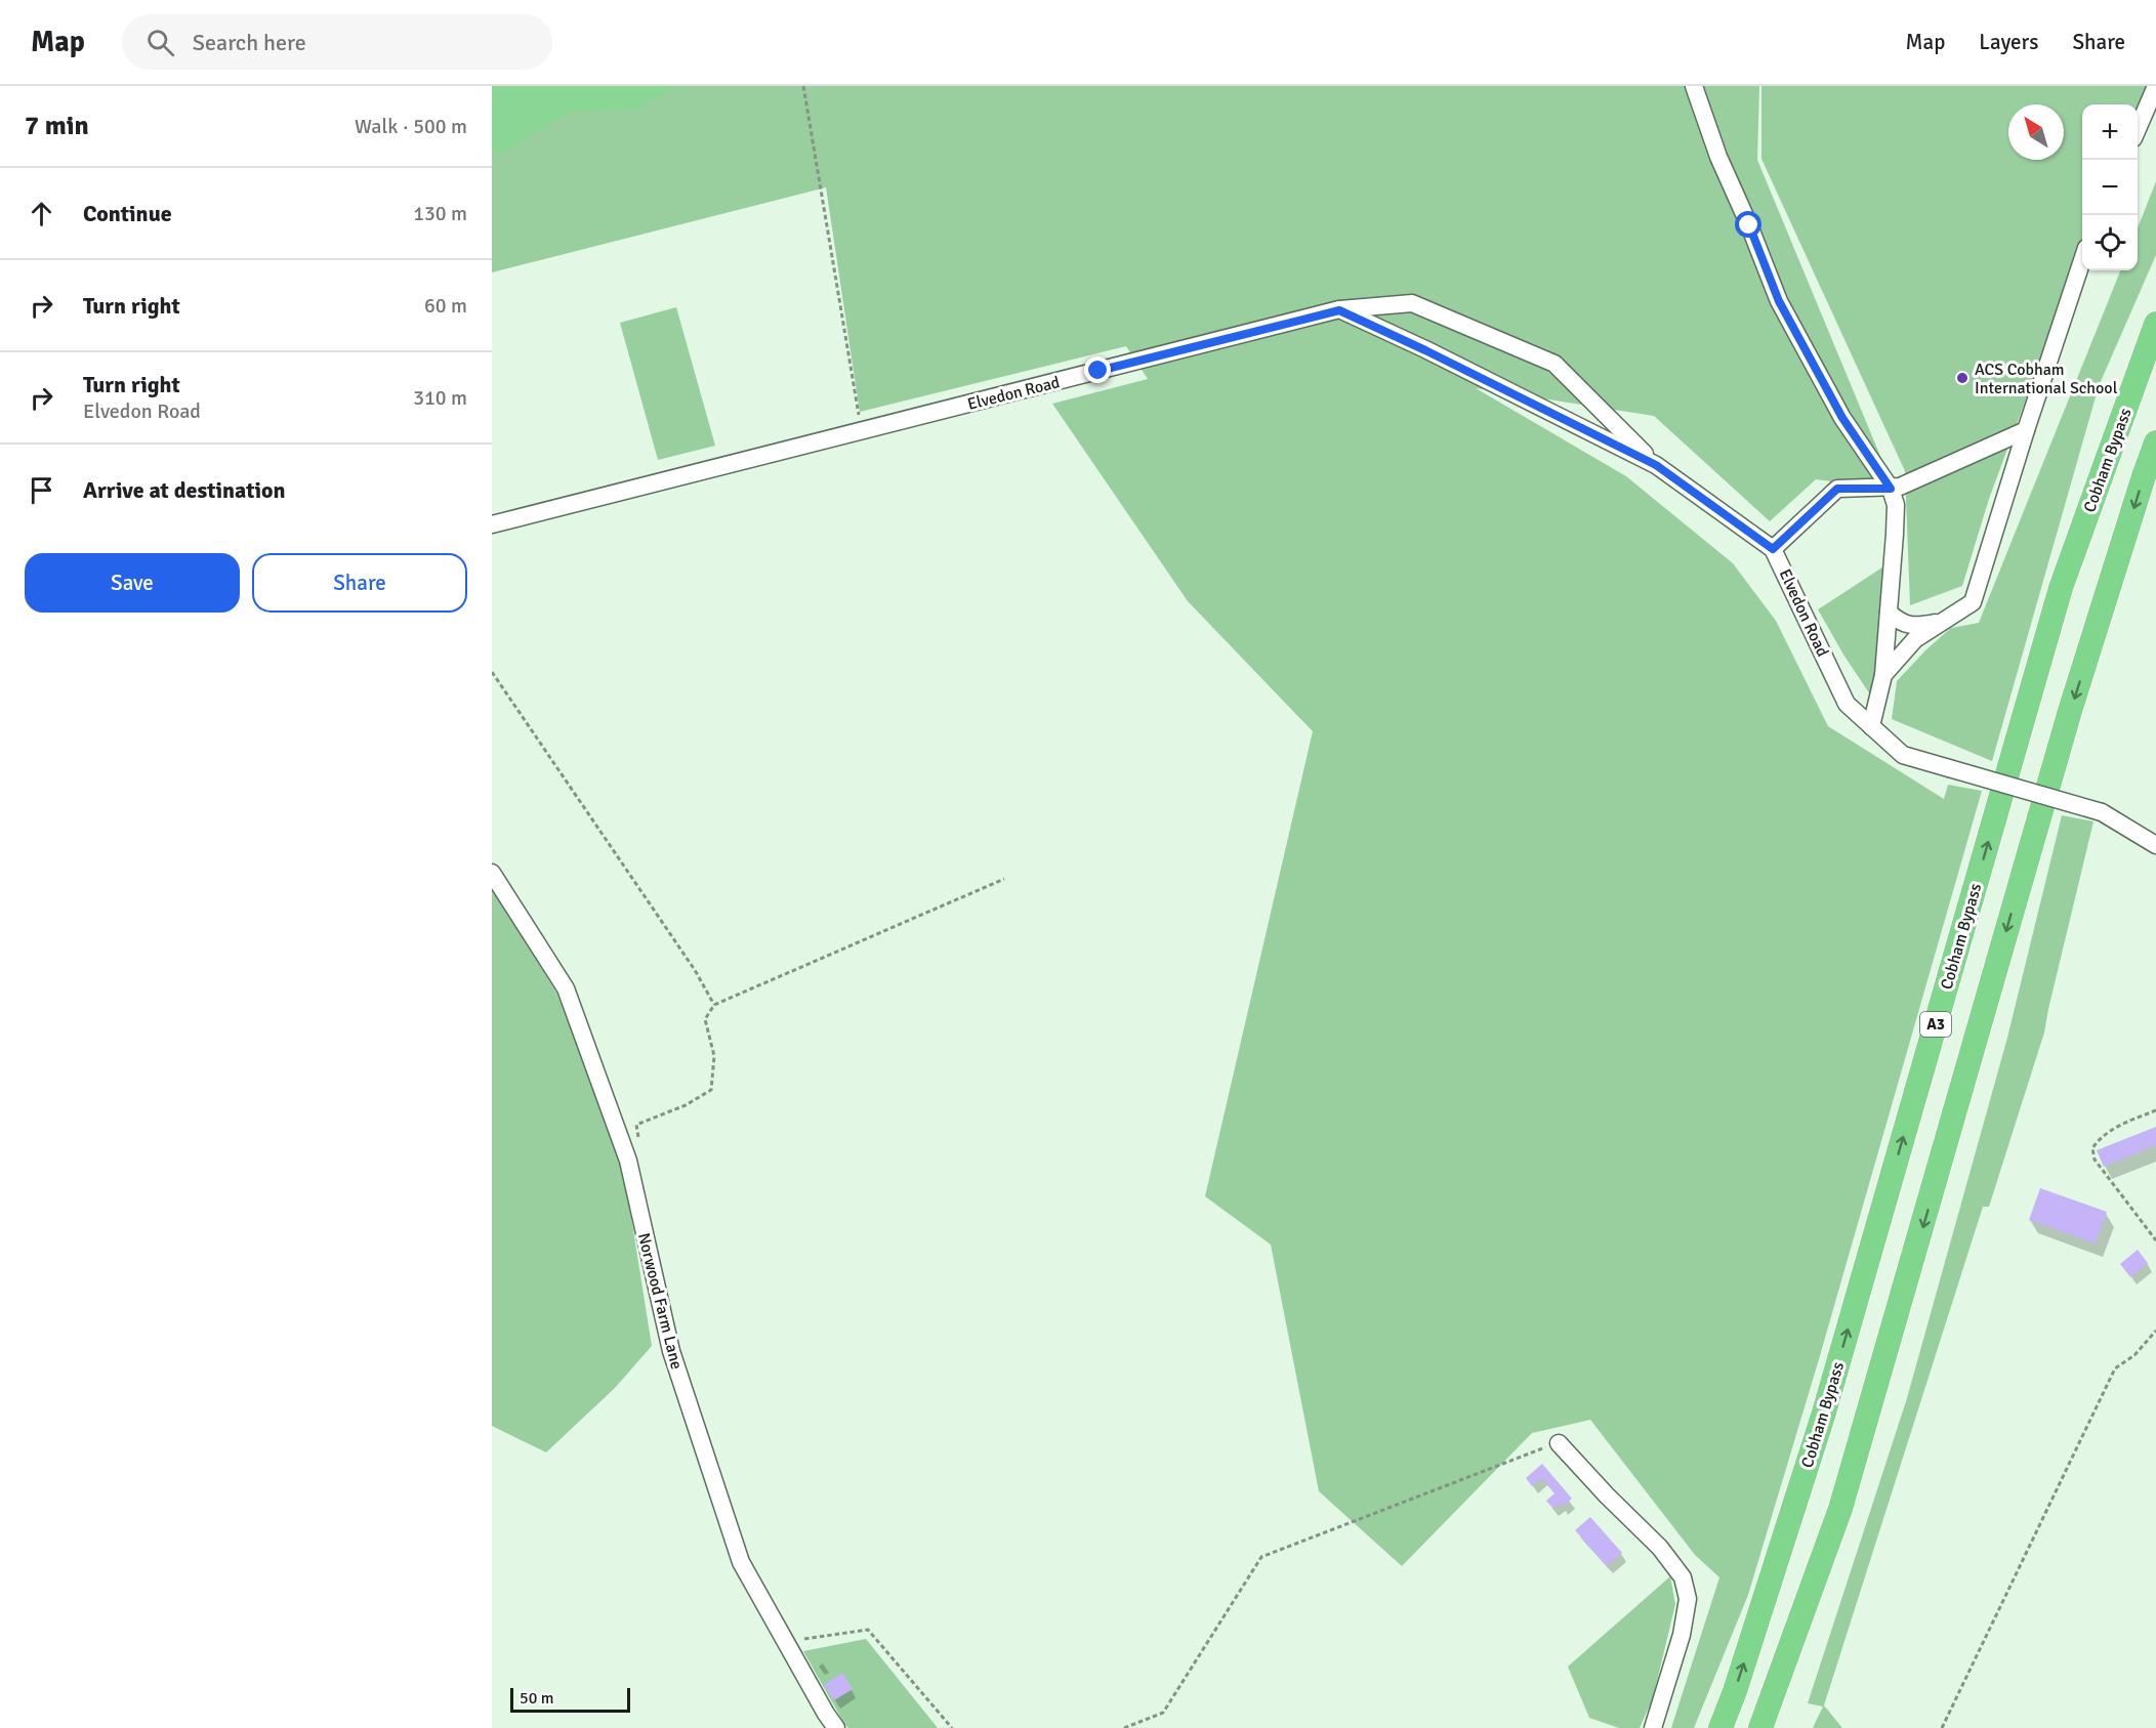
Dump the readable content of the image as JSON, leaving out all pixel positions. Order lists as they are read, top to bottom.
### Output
{
  "streets": {
    "highway": ["Cobham Bypass", "A3"],
    "street": ["Elvedon Road", "Norwood Farm Lane"]
  },
  "places": ["ACS Cobham International School"],
  "scale_bar": "50 m",
  "north": "top left",
  "page": {
    "header": "Map",
    "search": "Search here",
    "nav": ["Map", "Layers", "Share"],
    "heading": ["7 min", "Walk · 500 m"],
    "map_buttons": ["+", "−"],
    "list": [
      ["Continue", "130 m"],
      ["Turn right", "60 m"],
      ["Turn right", "Elvedon Road", "310 m"],
      "Arrive at destination"
    ],
    "buttons": ["Save", "Share"],
    "scale": "50 m"
  }
}
